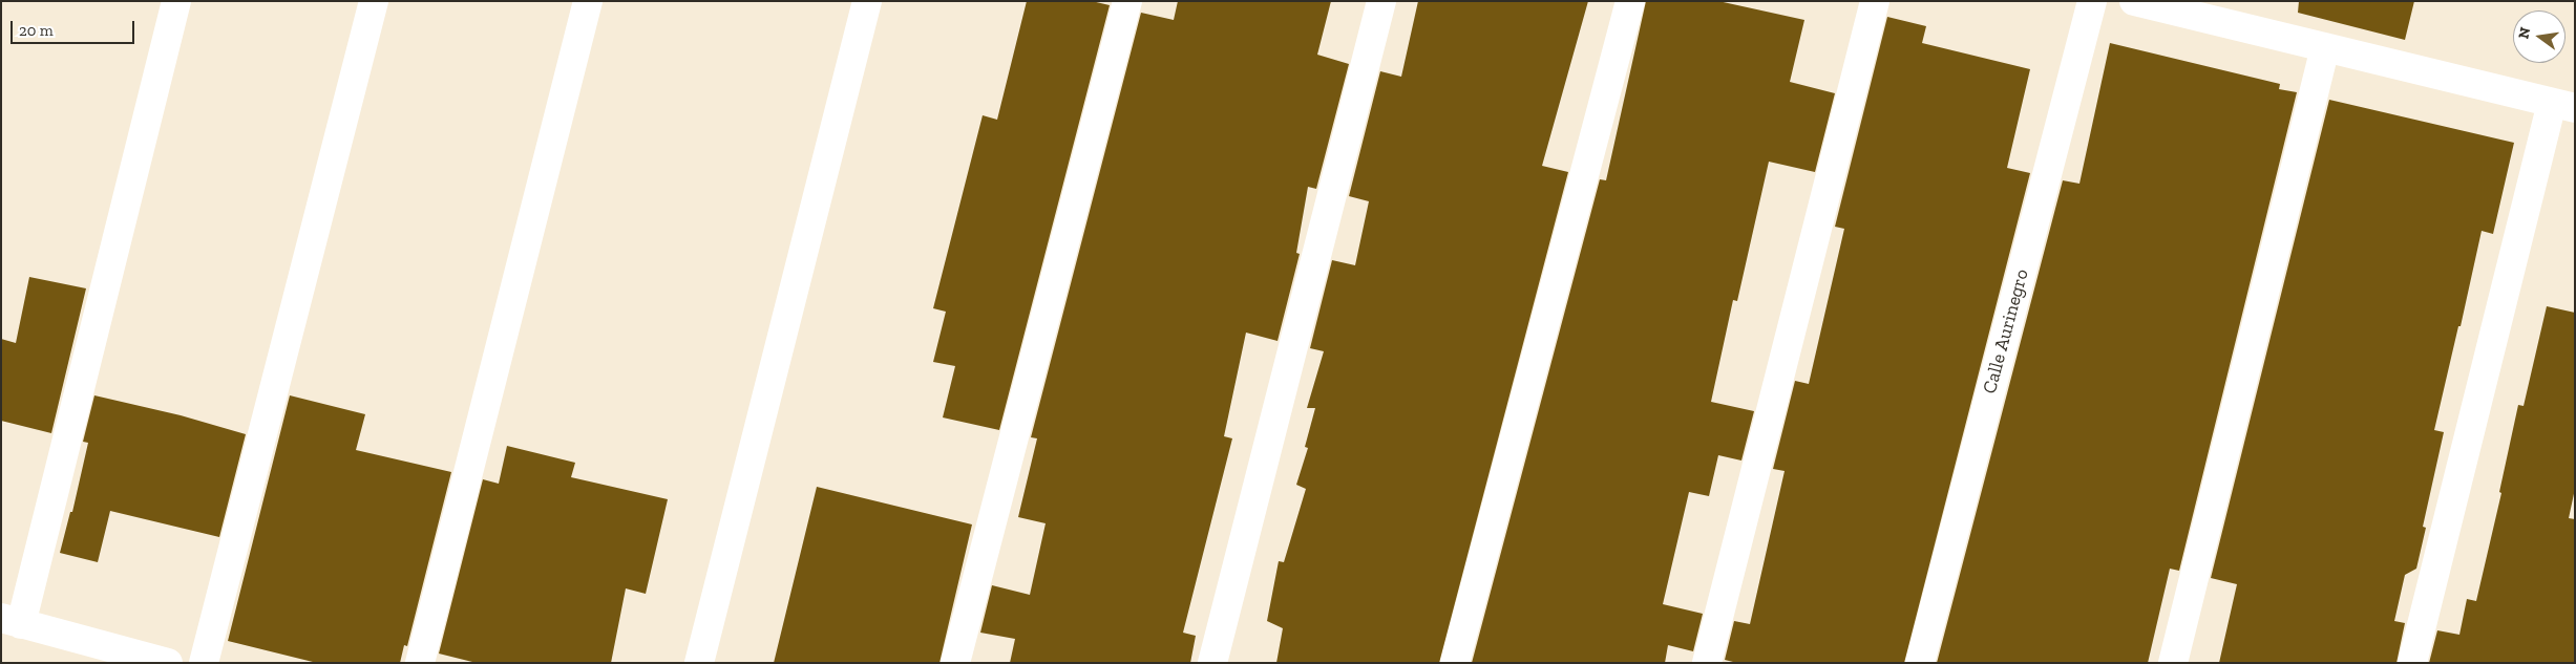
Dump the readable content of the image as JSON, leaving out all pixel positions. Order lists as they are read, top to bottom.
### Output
{
  "streets": {
    "street": ["Calle Aurinegro"]
  },
  "scale_bar": "20 m",
  "north": "left"
}
